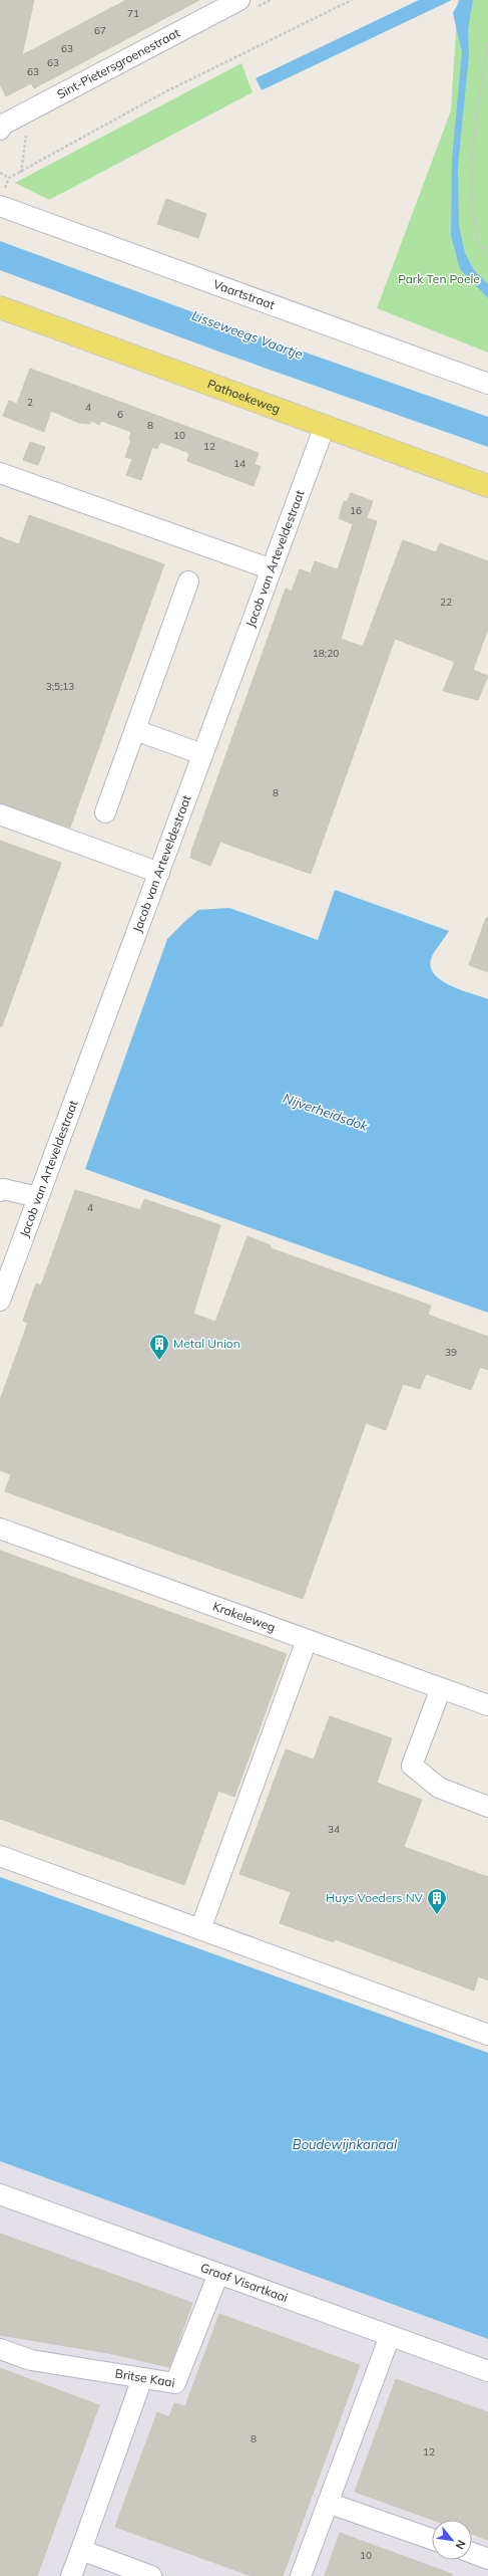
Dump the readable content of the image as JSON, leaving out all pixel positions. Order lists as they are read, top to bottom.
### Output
{
  "streets": {
    "main road": ["Pathoekeweg"],
    "street": [
      "Sint-Pietersgroenestraat",
      "Vaartstraat",
      "Jacob van Arteveldestraat",
      "Krakeleweg",
      "Graaf Visartkaai",
      "Britse Kaai"
    ]
  },
  "crossings": [
    ["Pathoekeweg", "Jacob van Arteveldestraat"],
    ["Graaf Visartkaai", "Britse Kaai"]
  ],
  "water": ["Lisseweegs Vaartje", "Nijverheidsdok", "Boudewijnkanaal"],
  "parks": ["Park Ten Poele"],
  "places": {
    "building": ["Metal Union", "Huys Voeders NV"]
  },
  "house_numbers": [
    "71",
    "67",
    "63",
    "63",
    "63",
    "2",
    "4",
    "6",
    "8",
    "10",
    "12",
    "14",
    "16",
    "22",
    "18;20",
    "3;5;13",
    "8",
    "4",
    "39",
    "34",
    "8",
    "12",
    "10"
  ],
  "north": "bottom right"
}
